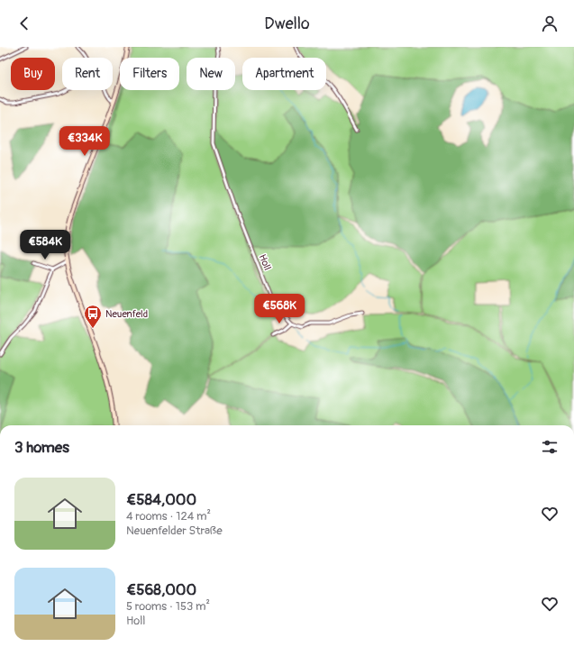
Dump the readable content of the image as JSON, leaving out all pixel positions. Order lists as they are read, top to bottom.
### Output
{
  "streets": {
    "street": ["Holl"]
  },
  "places": {
    "bus stop": ["Neuenfeld"]
  },
  "page": {
    "header": "Dwello",
    "chip": [
      "Buy",
      "Rent",
      "Filters",
      "New",
      "Apartment"
    ],
    "price": ["€334K", "€584K", "€568K"],
    "heading": "3 homes",
    "list": [
      {
        "name": "€584,000",
        "note": "4 rooms · 124 m² · Neuenfelder Straße"
      },
      {
        "name": "€568,000",
        "note": "5 rooms · 153 m² · Holl"
      }
    ]
  }
}
